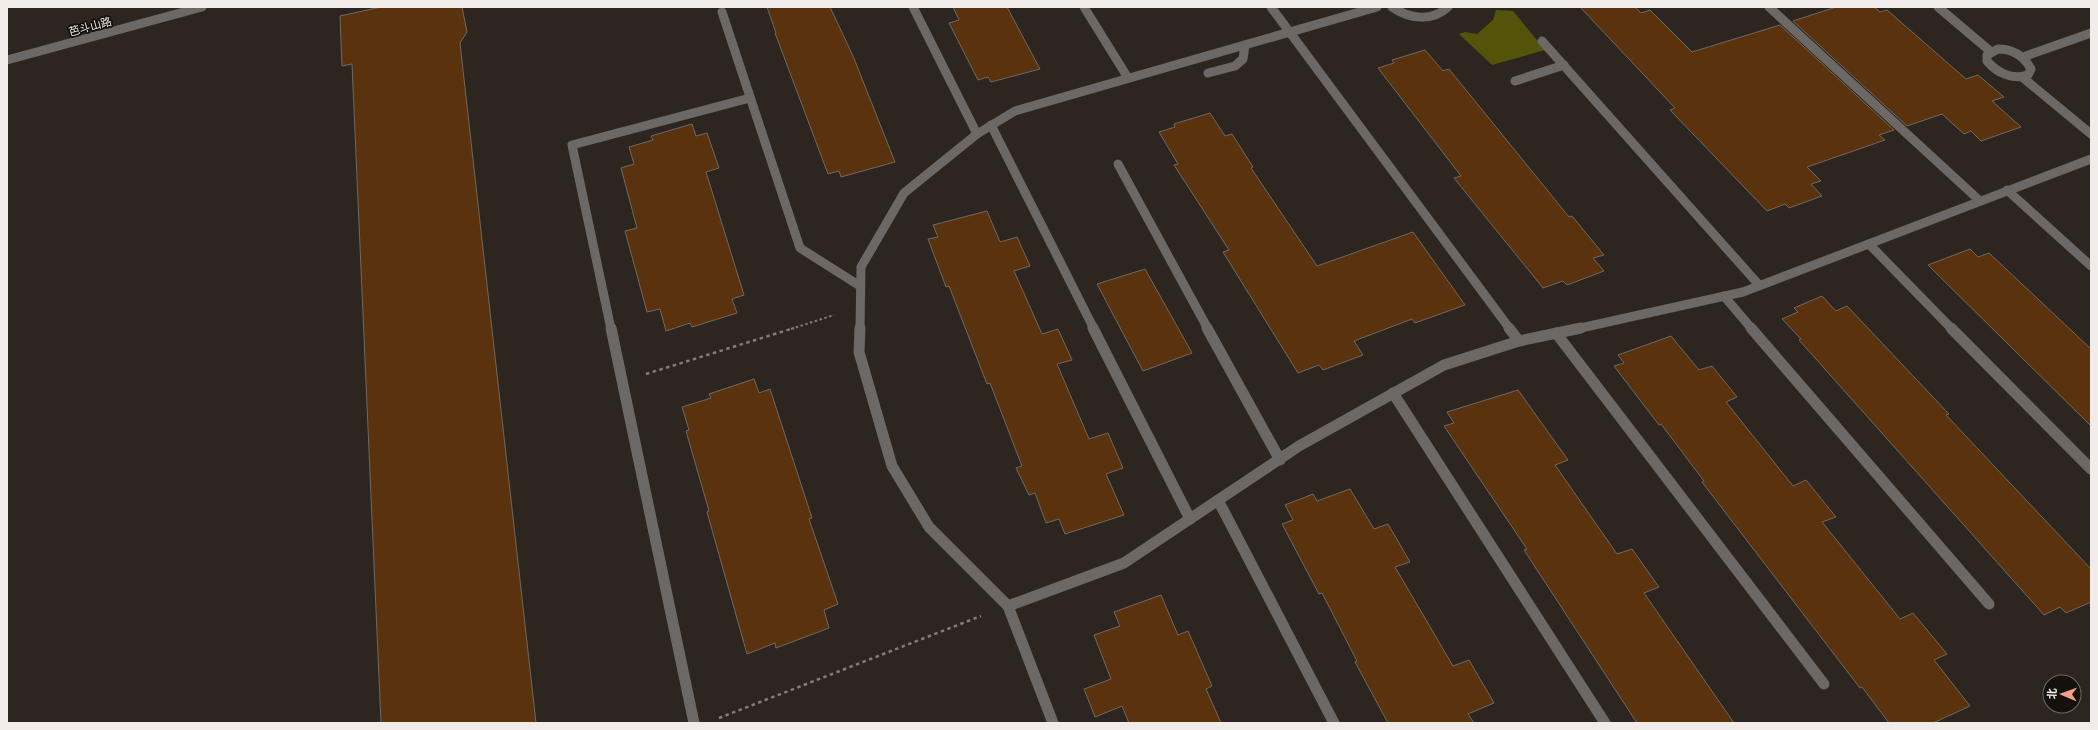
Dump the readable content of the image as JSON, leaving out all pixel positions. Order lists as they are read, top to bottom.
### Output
{
  "streets": {
    "street": ["芭斗山路"]
  },
  "north": "left"
}
